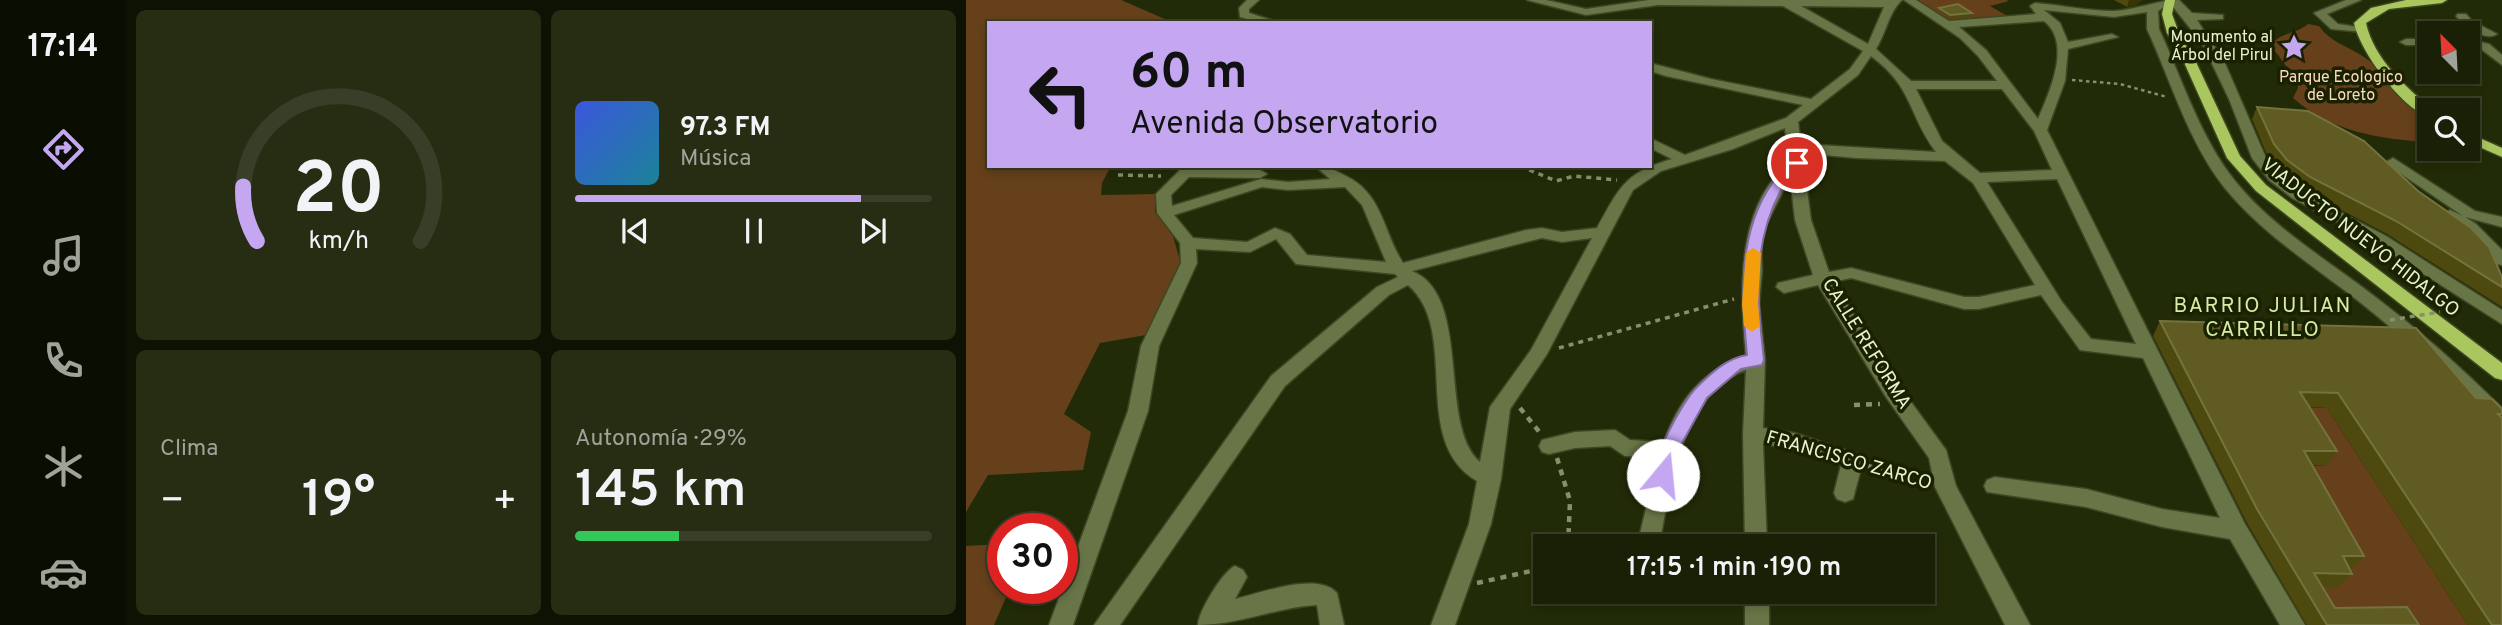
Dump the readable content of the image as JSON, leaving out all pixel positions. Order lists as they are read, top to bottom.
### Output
{
  "streets": {
    "main road": ["VIADUCTO NUEVO HIDALGO"],
    "street": ["CALLE REFORMA", "FRANCISCO ZARCO"]
  },
  "crossings": [
    ["CALLE REFORMA", "FRANCISCO ZARCO"]
  ],
  "districts": ["BARRIO JULIAN CARRILLO"],
  "parks": ["Parque Ecologico de Loreto"],
  "places": {
    "place": ["Monumento al Árbol del Pirul"]
  },
  "north": "top left",
  "page": {
    "tabs": "17:14",
    "turn": ["60 m", "Avenida Observatorio"],
    "song": ["97.3 FM", "Música"],
    "tile": [
      "Clima",
      ["Autonomía · 29%", "145 km"]
    ],
    "heat": ["−", "19°", "+"],
    "limit": "30",
    "trip": "17:15 · 1 min · 190 m",
    "gauge": ["20", "km/h"]
  }
}
